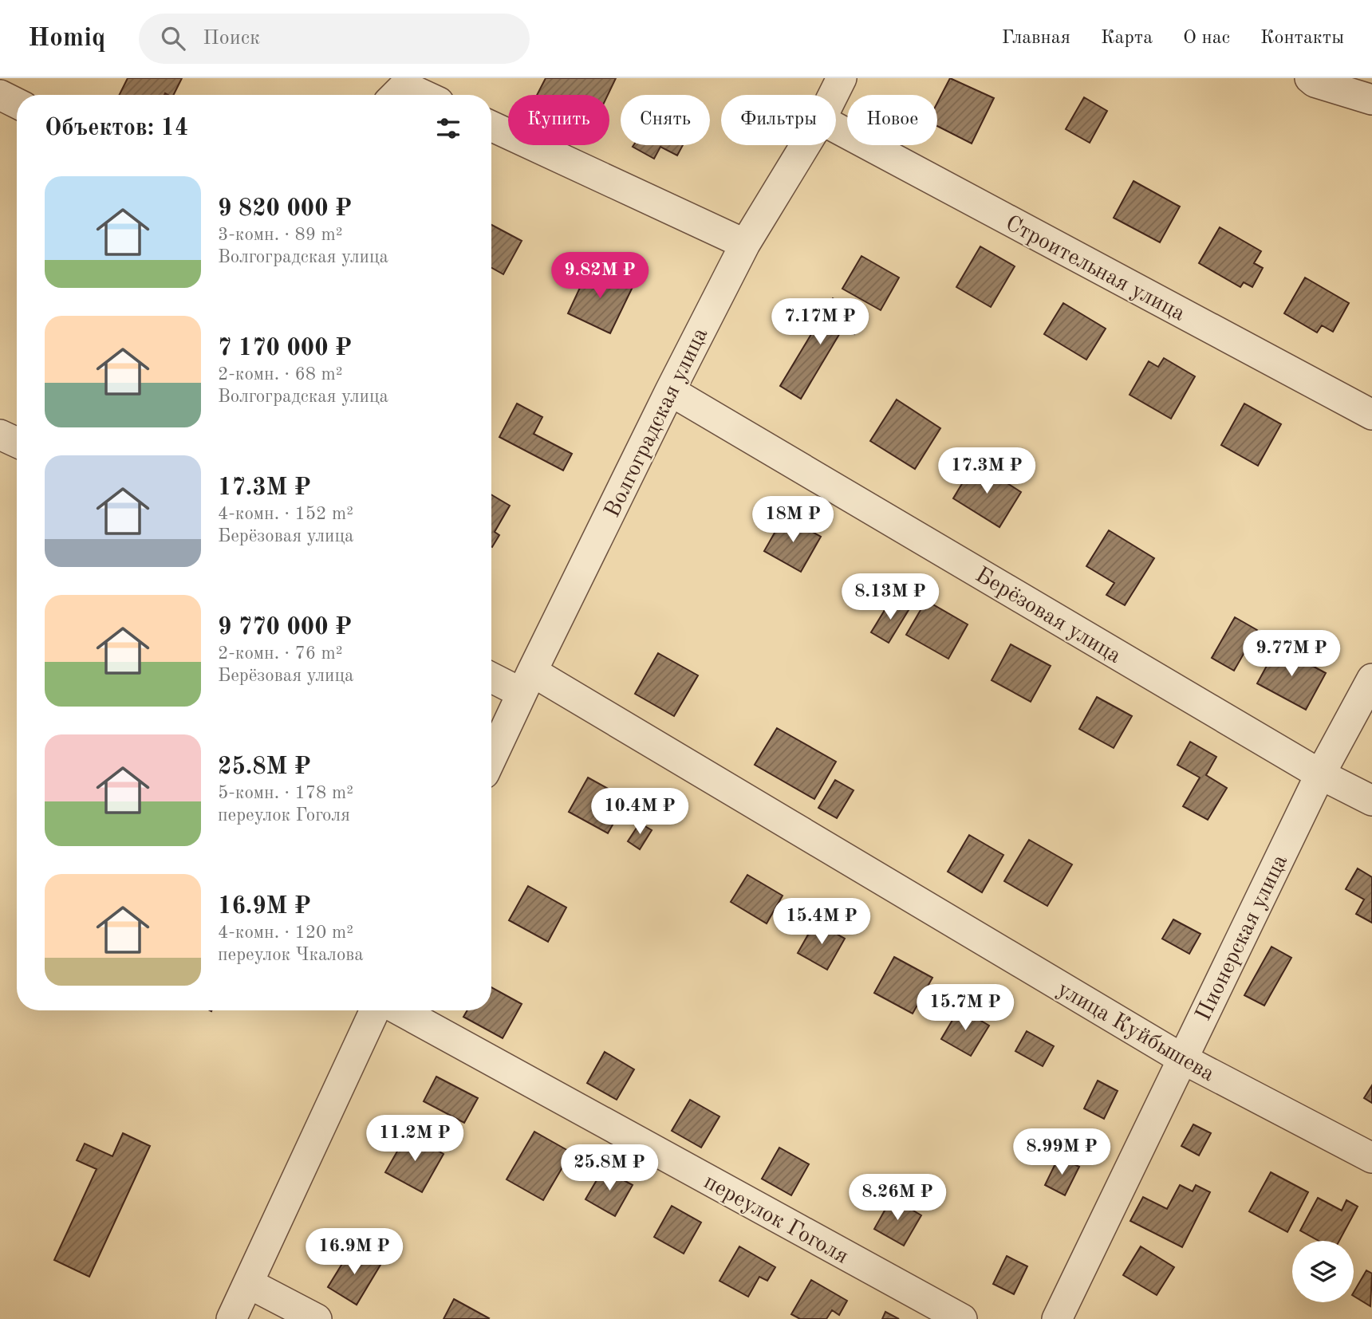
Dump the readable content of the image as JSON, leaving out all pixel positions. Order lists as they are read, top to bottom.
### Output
{
  "streets": {
    "street": [
      "Строительная улица",
      "Волгоградская улица",
      "Берёзовая улица",
      "Пионерская улица",
      "улица Куйбышева",
      "переулок Гоголя"
    ]
  },
  "crossings": [
    ["Волгоградская улица", "Берёзовая улица"],
    ["Волгоградская улица", "улица Куйбышева"],
    ["Берёзовая улица", "Пионерская улица"],
    ["Пионерская улица", "улица Куйбышева"]
  ],
  "page": {
    "header": "Homiq",
    "search": "Поиск",
    "nav": [
      "Главная",
      "Карта",
      "О нас",
      "Контакты"
    ],
    "chip": [
      "Купить",
      "Снять",
      "Фильтры",
      "Новое"
    ],
    "heading": "Объектов: 14",
    "list": [
      {
        "name": "9 820 000 ₽",
        "note": "3-комн. · 89 m² · Волгоградская улица"
      },
      {
        "name": "7 170 000 ₽",
        "note": "2-комн. · 68 m² · Волгоградская улица"
      },
      {
        "name": "17.3M ₽",
        "note": "4-комн. · 152 m² · Берёзовая улица"
      },
      {
        "name": "9 770 000 ₽",
        "note": "2-комн. · 76 m² · Берёзовая улица"
      },
      {
        "name": "25.8M ₽",
        "note": "5-комн. · 178 m² · переулок Гоголя"
      },
      {
        "name": "16.9M ₽",
        "note": "4-комн. · 120 m² · переулок Чкалова"
      }
    ],
    "price": [
      "9.82M ₽",
      "7.17M ₽",
      "17.3M ₽",
      "18M ₽",
      "8.13M ₽",
      "9.77M ₽",
      "10.4M ₽",
      "15.4M ₽",
      "15.7M ₽",
      "11.2M ₽",
      "8.99M ₽",
      "25.8M ₽",
      "8.26M ₽",
      "16.9M ₽"
    ]
  }
}
